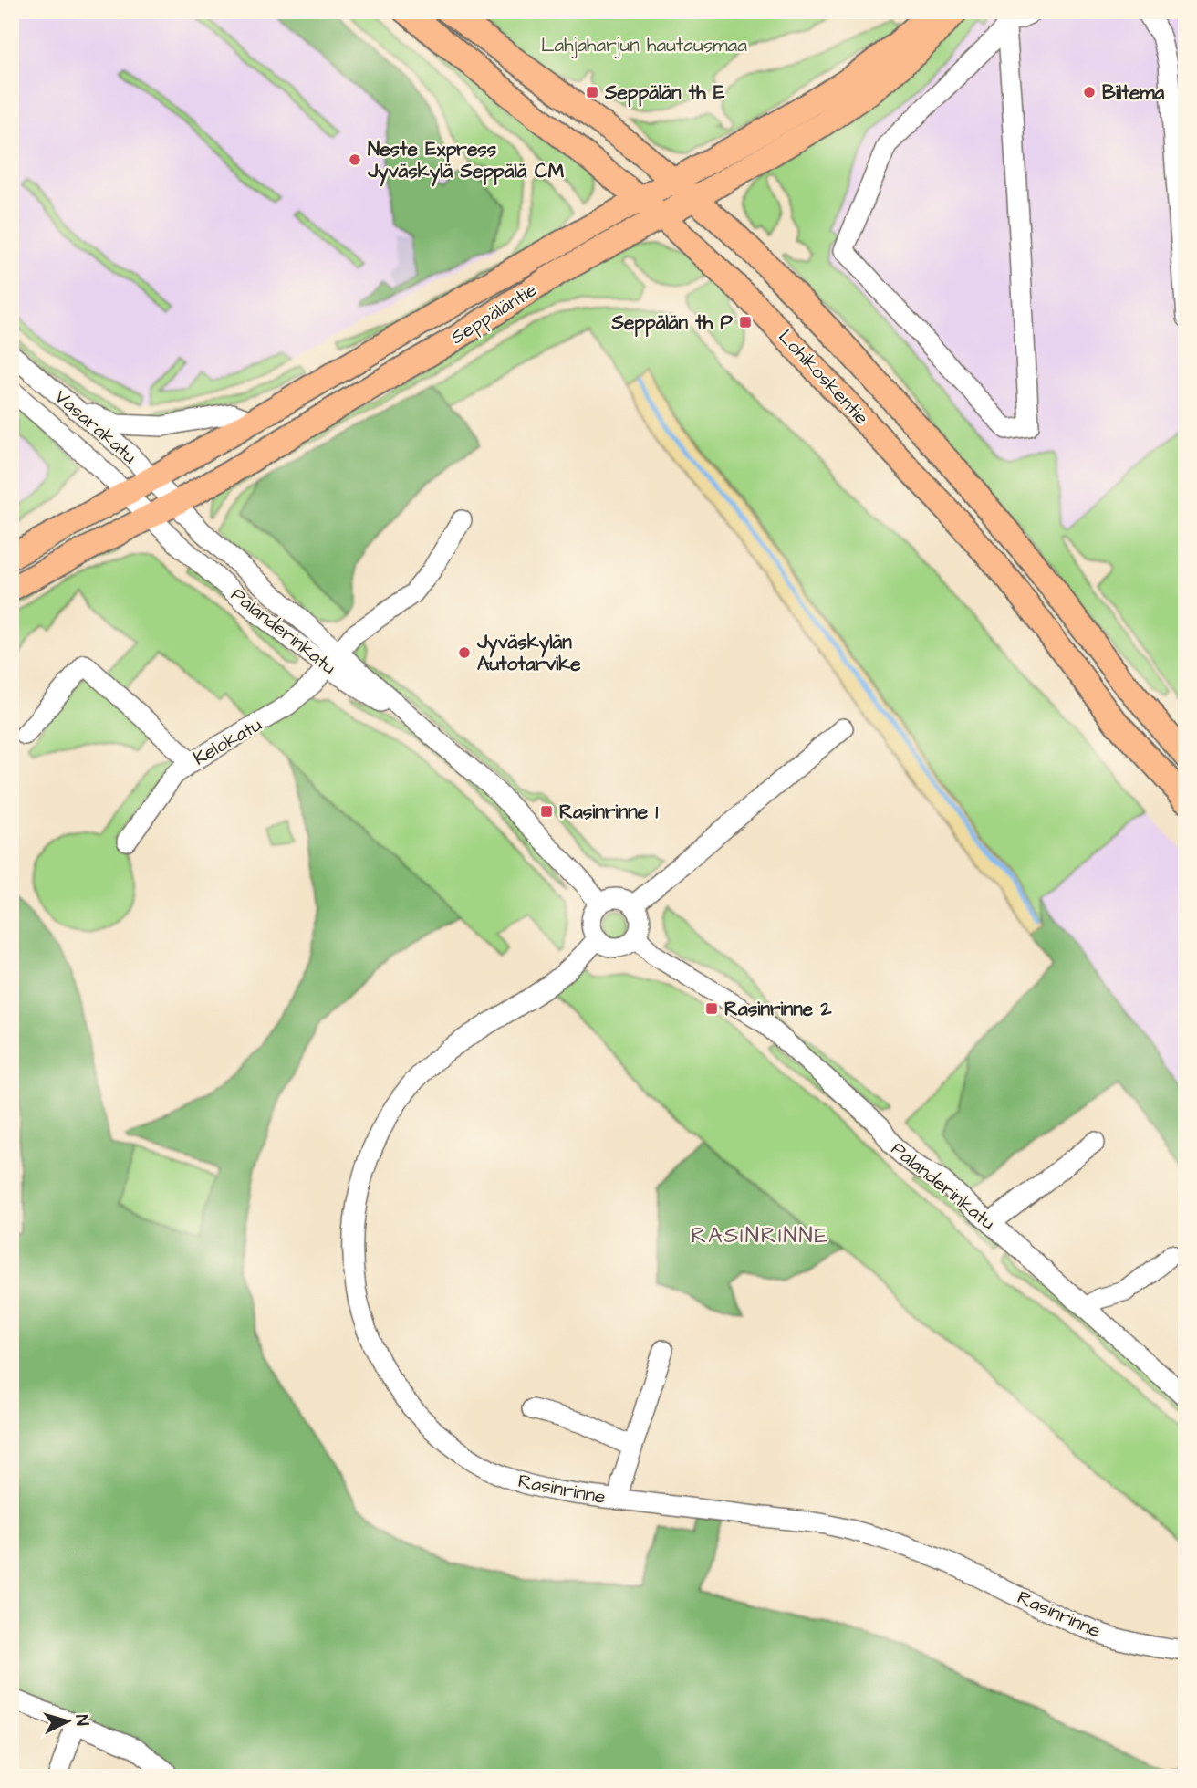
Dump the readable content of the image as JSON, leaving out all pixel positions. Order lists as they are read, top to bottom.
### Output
{
  "streets": {
    "main road": ["Seppäläntie", "Lohikoskentie"],
    "street": [
      "Vasarakatu",
      "Palanderinkatu",
      "Kelokatu",
      "Rasinrinne"
    ]
  },
  "crossings": [
    ["Seppäläntie", "Lohikoskentie"],
    ["Seppäläntie", "Vasarakatu"],
    ["Seppäläntie", "Palanderinkatu"],
    ["Vasarakatu", "Palanderinkatu"],
    ["Palanderinkatu", "Kelokatu"],
    ["Palanderinkatu", "Rasinrinne"]
  ],
  "districts": ["RASINRINNE"],
  "parks": ["Lahjaharjun hautausmaa"],
  "places": {
    "transit": [
      "Seppälän th E",
      "Seppälän th P",
      "Rasinrinne 1",
      "Rasinrinne 2"
    ],
    "other": ["Biltema", "Neste Express Jyväskylä Seppälä CM", "Jyväskylän Autotarvike"]
  },
  "north": "right"
}
